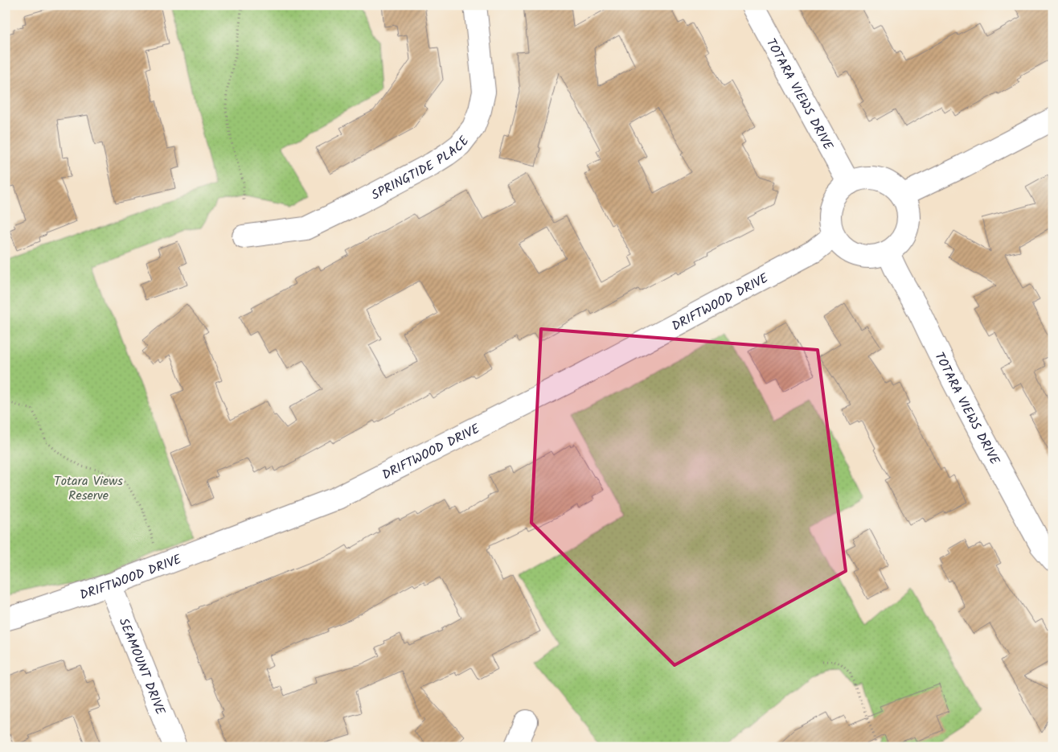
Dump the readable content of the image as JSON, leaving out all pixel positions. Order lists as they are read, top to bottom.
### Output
{
  "streets": {
    "street": [
      "TOTARA VIEWS DRIVE",
      "SPRINGTIDE PLACE",
      "DRIFTWOOD DRIVE",
      "SEAMOUNT DRIVE"
    ]
  },
  "crossings": [
    ["TOTARA VIEWS DRIVE", "DRIFTWOOD DRIVE"],
    ["DRIFTWOOD DRIVE", "SEAMOUNT DRIVE"]
  ],
  "parks": ["Totara Views Reserve"]
}
